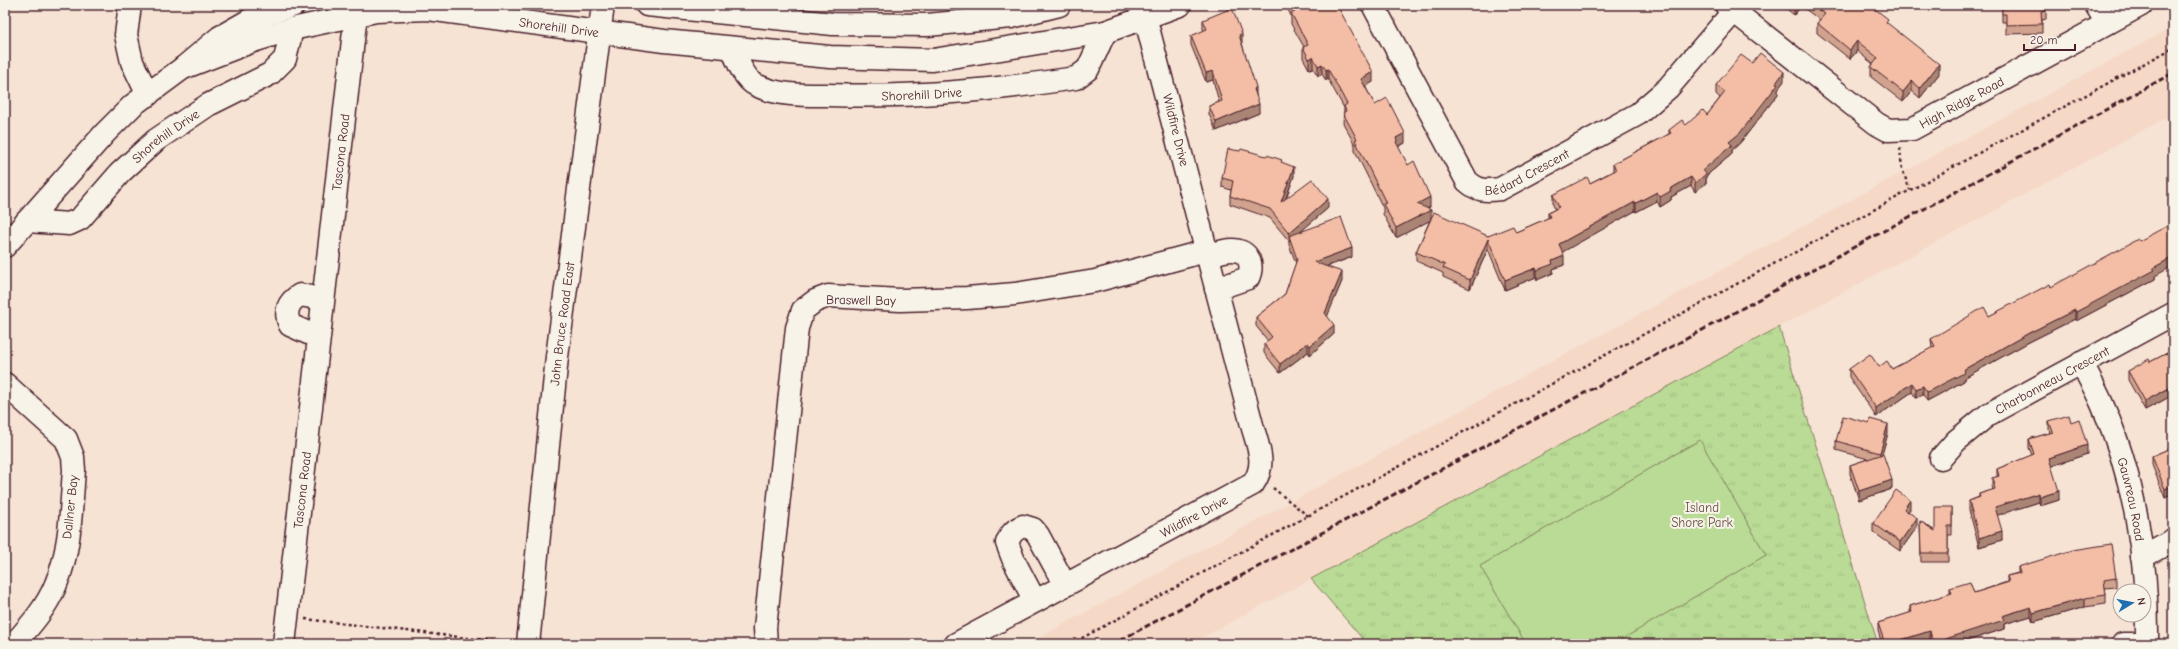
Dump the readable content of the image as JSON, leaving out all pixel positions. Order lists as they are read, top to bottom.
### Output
{
  "streets": {
    "street": [
      "Shorehill Drive",
      "High Ridge Road",
      "Wildfire Drive",
      "Tascona Road",
      "Bédard Crescent",
      "Braswell Bay",
      "John Bruce Road East",
      "Charbonneau Crescent",
      "Gauvreau Road",
      "Dallner Bay"
    ]
  },
  "crossings": [
    ["Shorehill Drive", "Wildfire Drive"],
    ["Shorehill Drive", "Tascona Road"],
    ["Shorehill Drive", "John Bruce Road East"],
    ["High Ridge Road", "Bédard Crescent"],
    ["Wildfire Drive", "Braswell Bay"],
    ["Charbonneau Crescent", "Gauvreau Road"]
  ],
  "parks": ["Island Shore Park"],
  "scale_bar": "20 m",
  "north": "right"
}
